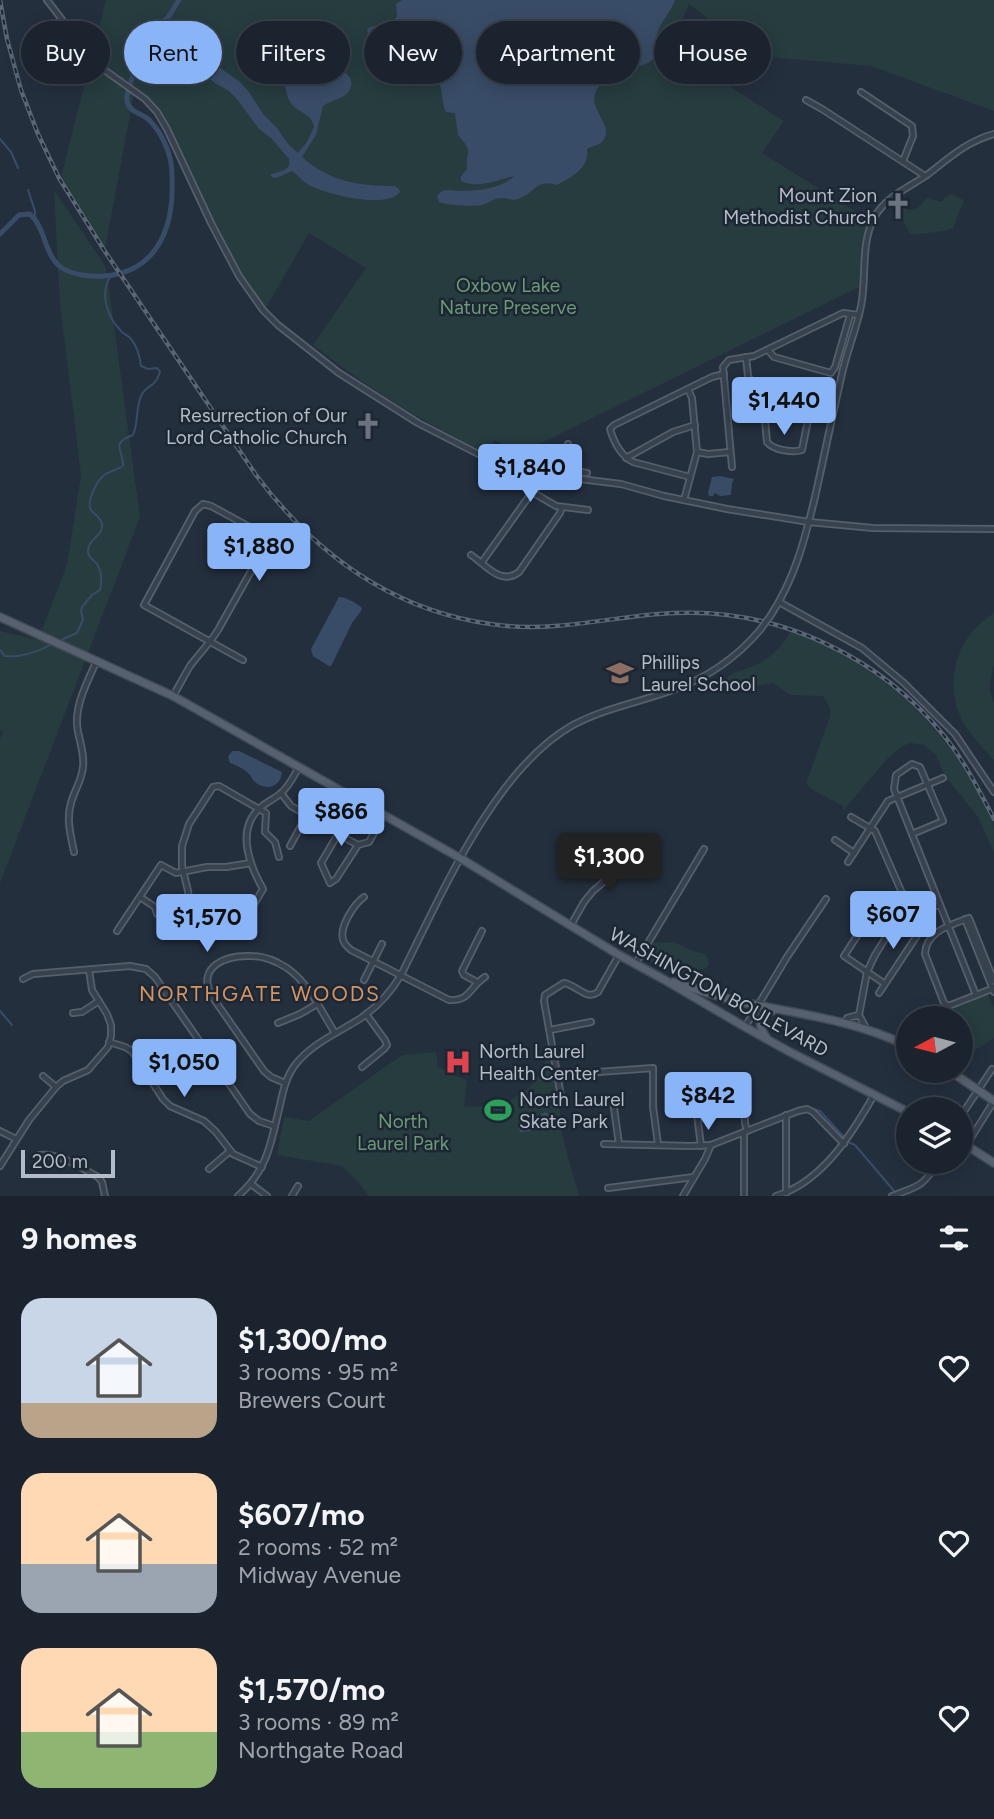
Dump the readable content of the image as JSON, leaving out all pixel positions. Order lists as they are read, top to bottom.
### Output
{
  "streets": {
    "main road": ["WASHINGTON BOULEVARD"]
  },
  "districts": ["NORTHGATE WOODS"],
  "parks": ["Oxbow Lake Nature Preserve", "North Laurel Park"],
  "places": {
    "church": ["Mount Zion Methodist Church", "Resurrection of Our Lord Catholic Church"],
    "school or university": ["Phillips Laurel School"],
    "hospital": ["North Laurel Health Center"],
    "sports": ["North Laurel Skate Park"]
  },
  "scale_bar": "200 m",
  "north": "left",
  "page": {
    "chip": [
      "Buy",
      "Rent",
      "Filters",
      "New",
      "Apartment",
      "House"
    ],
    "price": [
      "$1,440",
      "$1,840",
      "$1,880",
      "$866",
      "$1,300",
      "$607",
      "$1,570",
      "$1,050",
      "$842"
    ],
    "scale": "200 m",
    "heading": "9 homes",
    "list": [
      {
        "name": "$1,300/mo",
        "note": "3 rooms · 95 m² · Brewers Court"
      },
      {
        "name": "$607/mo",
        "note": "2 rooms · 52 m² · Midway Avenue"
      },
      {
        "name": "$1,570/mo",
        "note": "3 rooms · 89 m² · Northgate Road"
      }
    ]
  }
}
